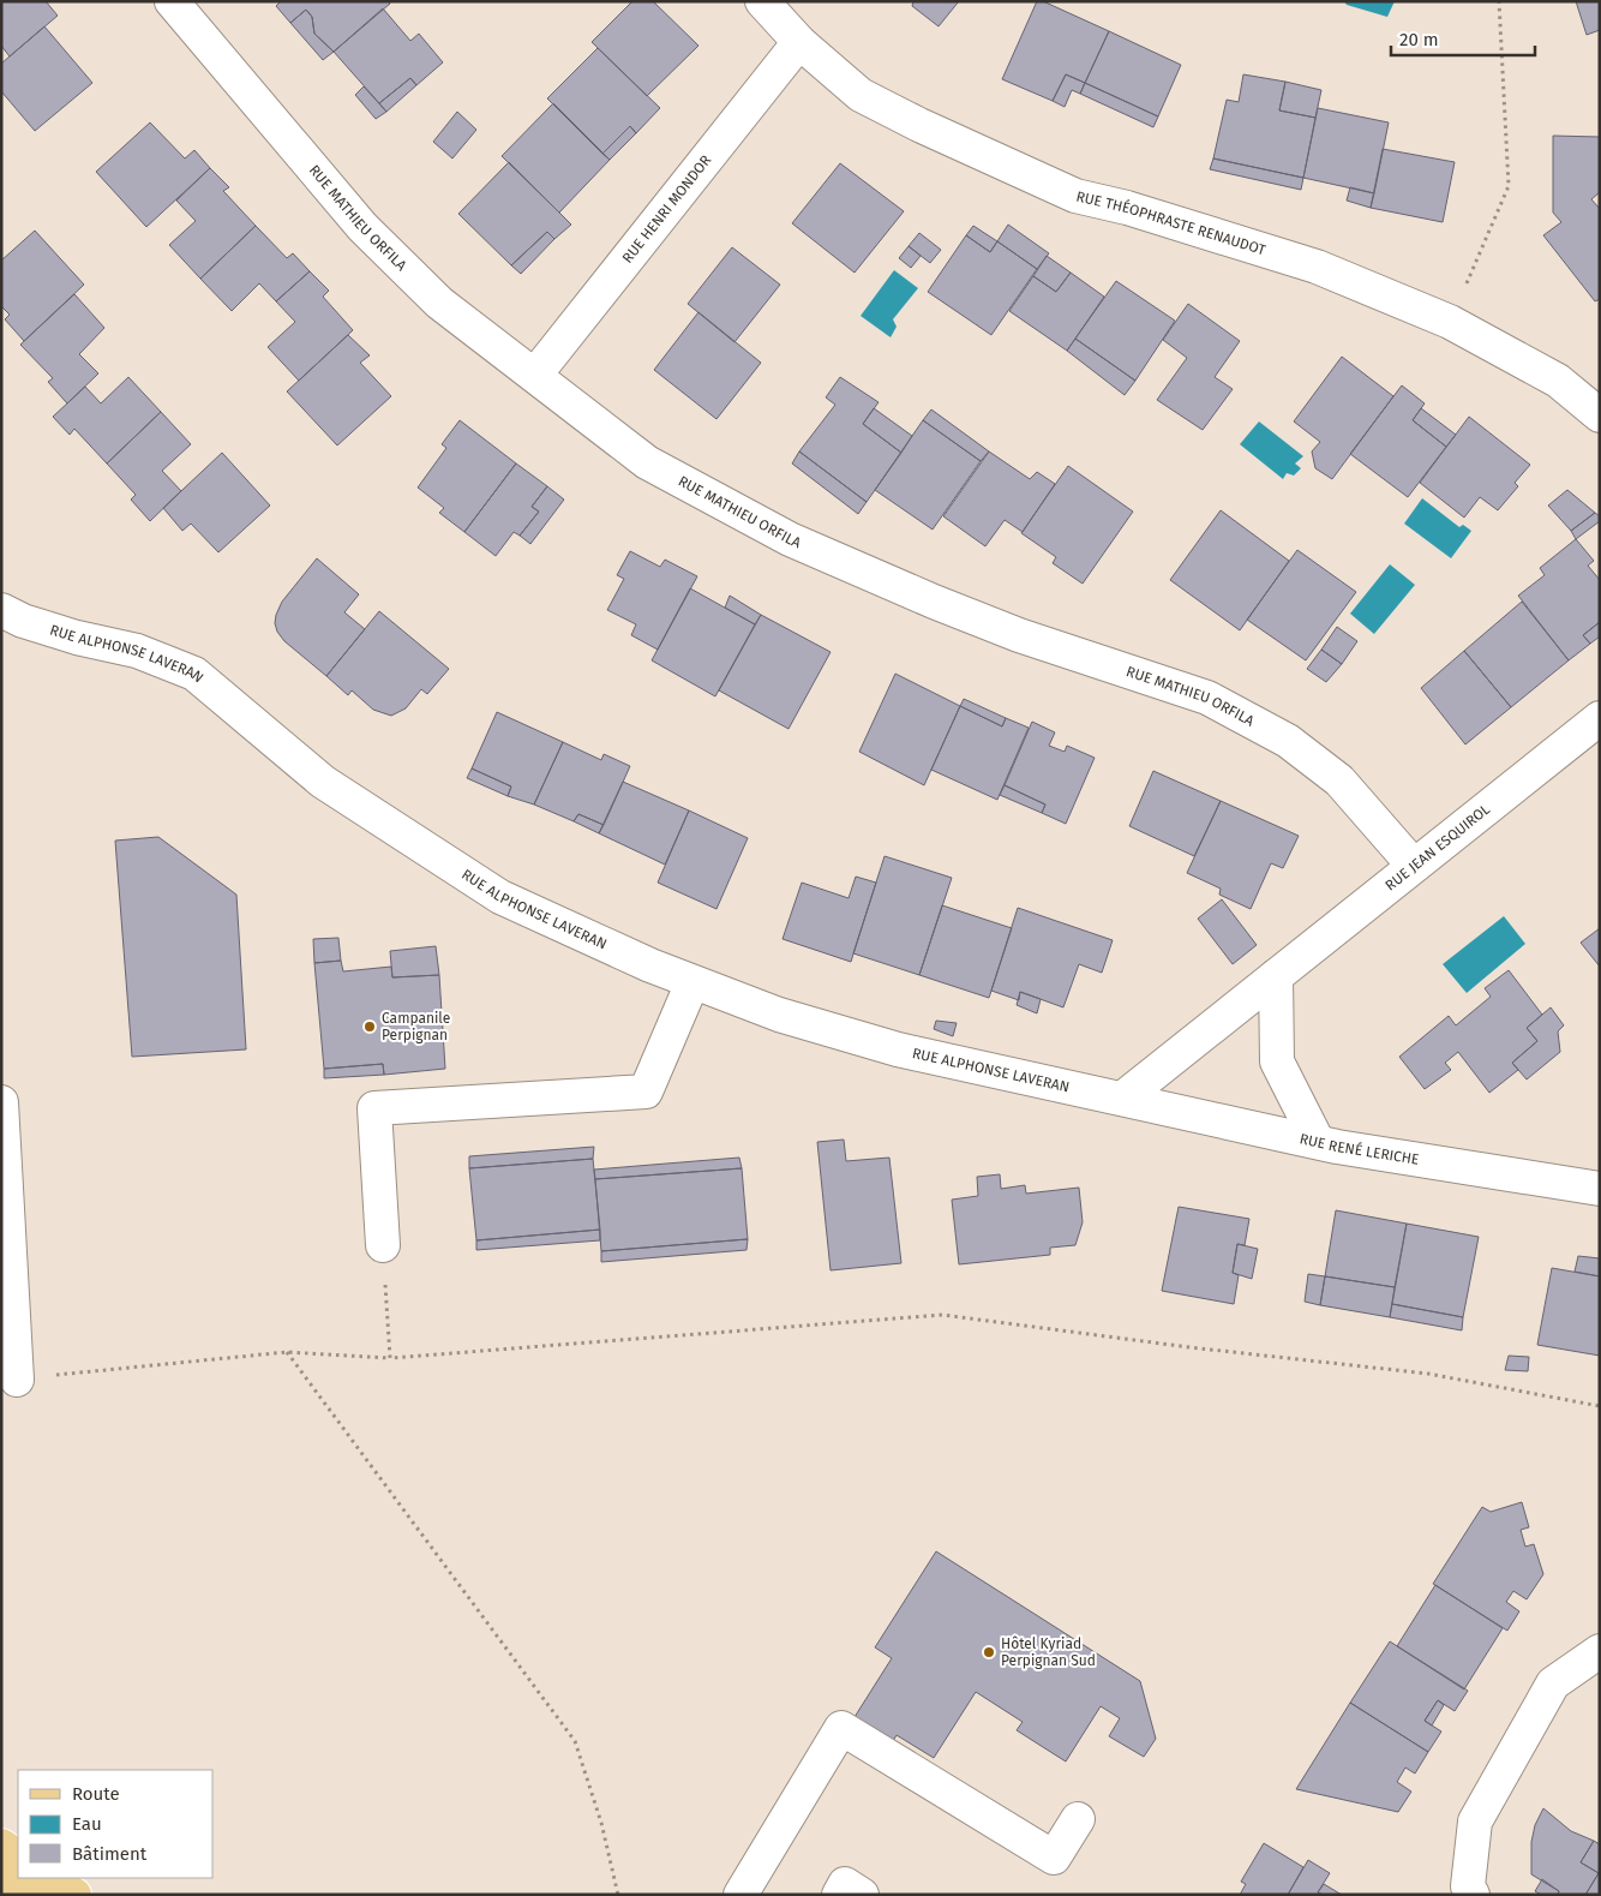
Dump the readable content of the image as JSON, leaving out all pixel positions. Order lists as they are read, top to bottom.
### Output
{
  "streets": {
    "street": [
      "RUE HENRI MONDOR",
      "RUE MATHIEU ORFILA",
      "RUE THÉOPHRASTE RENAUDOT",
      "RUE ALPHONSE LAVERAN",
      "RUE JEAN ESQUIROL",
      "RUE RENÉ LERICHE"
    ]
  },
  "crossings": [
    ["RUE HENRI MONDOR", "RUE MATHIEU ORFILA"],
    ["RUE HENRI MONDOR", "RUE THÉOPHRASTE RENAUDOT"],
    ["RUE MATHIEU ORFILA", "RUE JEAN ESQUIROL"],
    ["RUE ALPHONSE LAVERAN", "RUE JEAN ESQUIROL"],
    ["RUE ALPHONSE LAVERAN", "RUE RENÉ LERICHE"],
    ["RUE JEAN ESQUIROL", "RUE RENÉ LERICHE"]
  ],
  "places": ["Campanile Perpignan", "Hôtel Kyriad Perpignan Sud"],
  "legend": ["Route", "Eau", "Bâtiment"],
  "scale_bar": "20 m"
}
